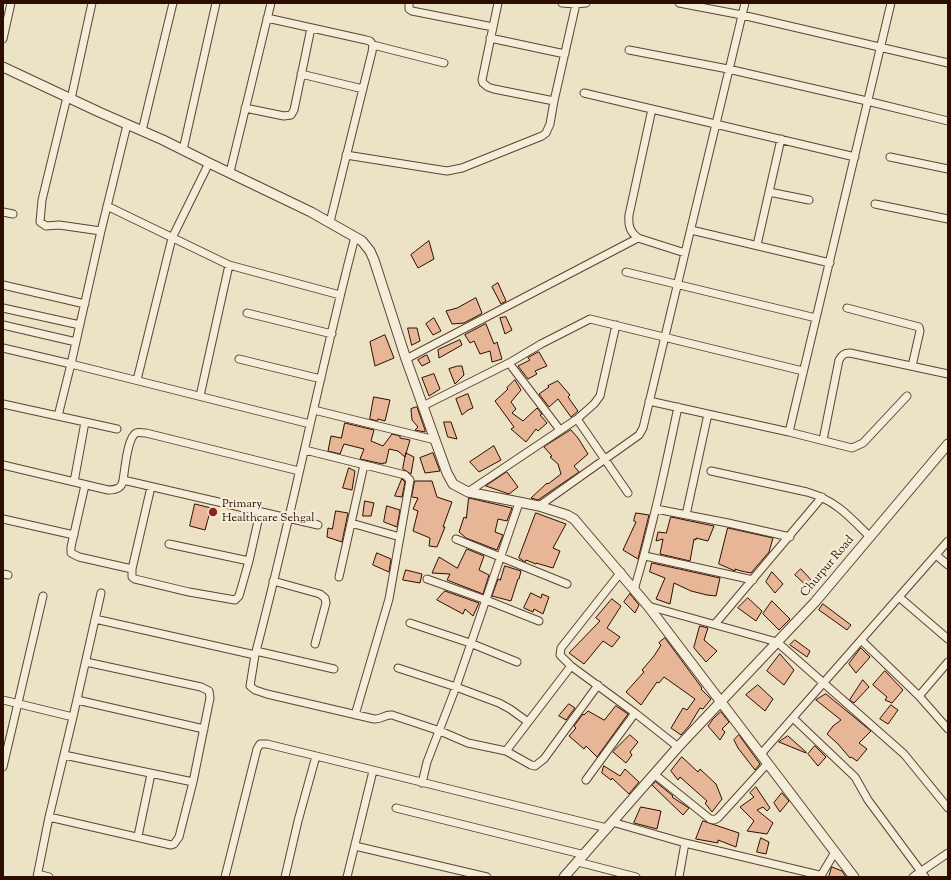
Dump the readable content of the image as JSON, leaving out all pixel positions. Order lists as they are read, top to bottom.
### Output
{
  "streets": {
    "street": ["Churpur Road"]
  },
  "places": ["Primary Healthcare Sehgal"]
}
